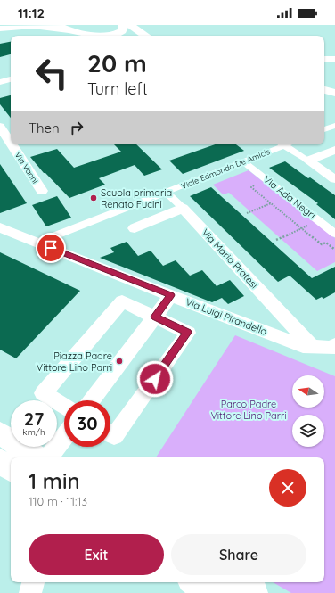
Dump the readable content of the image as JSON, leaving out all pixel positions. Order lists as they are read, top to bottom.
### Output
{
  "streets": {
    "street": [
      "Via Vanni",
      "Viale Edmondo De Amicis",
      "Via Ada Negri",
      "Via Mario Pratesi",
      "Via Luigi Pirandello"
    ]
  },
  "crossings": [
    ["Viale Edmondo De Amicis", "Via Ada Negri"],
    ["Viale Edmondo De Amicis", "Via Luigi Pirandello"],
    ["Via Mario Pratesi", "Via Luigi Pirandello"]
  ],
  "parks": ["Parco Padre Vittore Lino Parri"],
  "places": ["Scuola primaria Renato Fucini", "Piazza Padre Vittore Lino Parri"],
  "north": "left",
  "page": {
    "status": "11:12",
    "turn": ["20 m", "Turn left"],
    "then": "Then",
    "speed": "27 km/h",
    "limit": "30",
    "heading": ["1 min", "110 m · 11:13"],
    "buttons": ["Exit", "Share"]
  }
}
